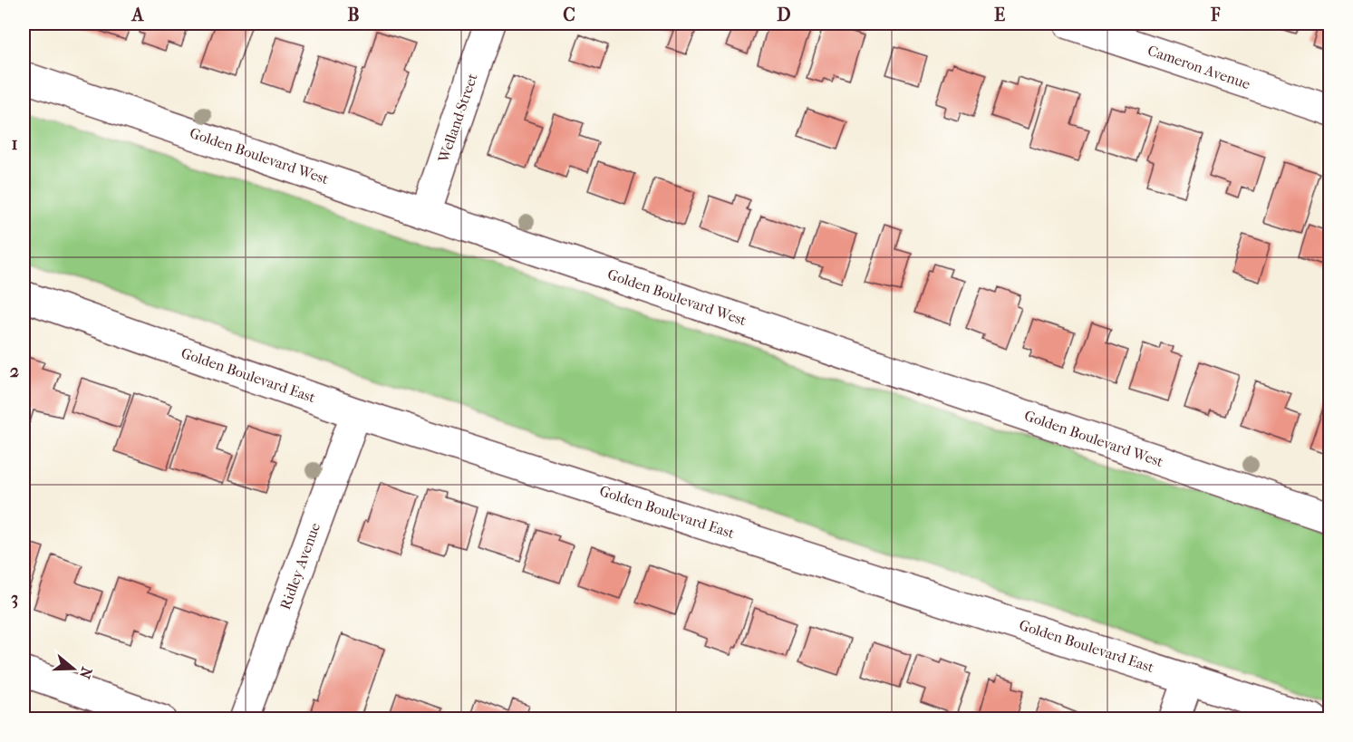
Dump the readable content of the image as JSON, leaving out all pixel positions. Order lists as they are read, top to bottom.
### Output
{
  "streets": {
    "street": [
      "Cameron Avenue",
      "Welland Street",
      "Golden Boulevard West",
      "Golden Boulevard East",
      "Ridley Avenue"
    ]
  },
  "crossings": [
    ["Welland Street", "Golden Boulevard West"],
    ["Golden Boulevard East", "Ridley Avenue"]
  ],
  "north": "right",
  "grid": {
    "columns": [
      "A",
      "B",
      "C",
      "D",
      "E",
      "F"
    ],
    "rows": ["1", "2", "3"]
  }
}
